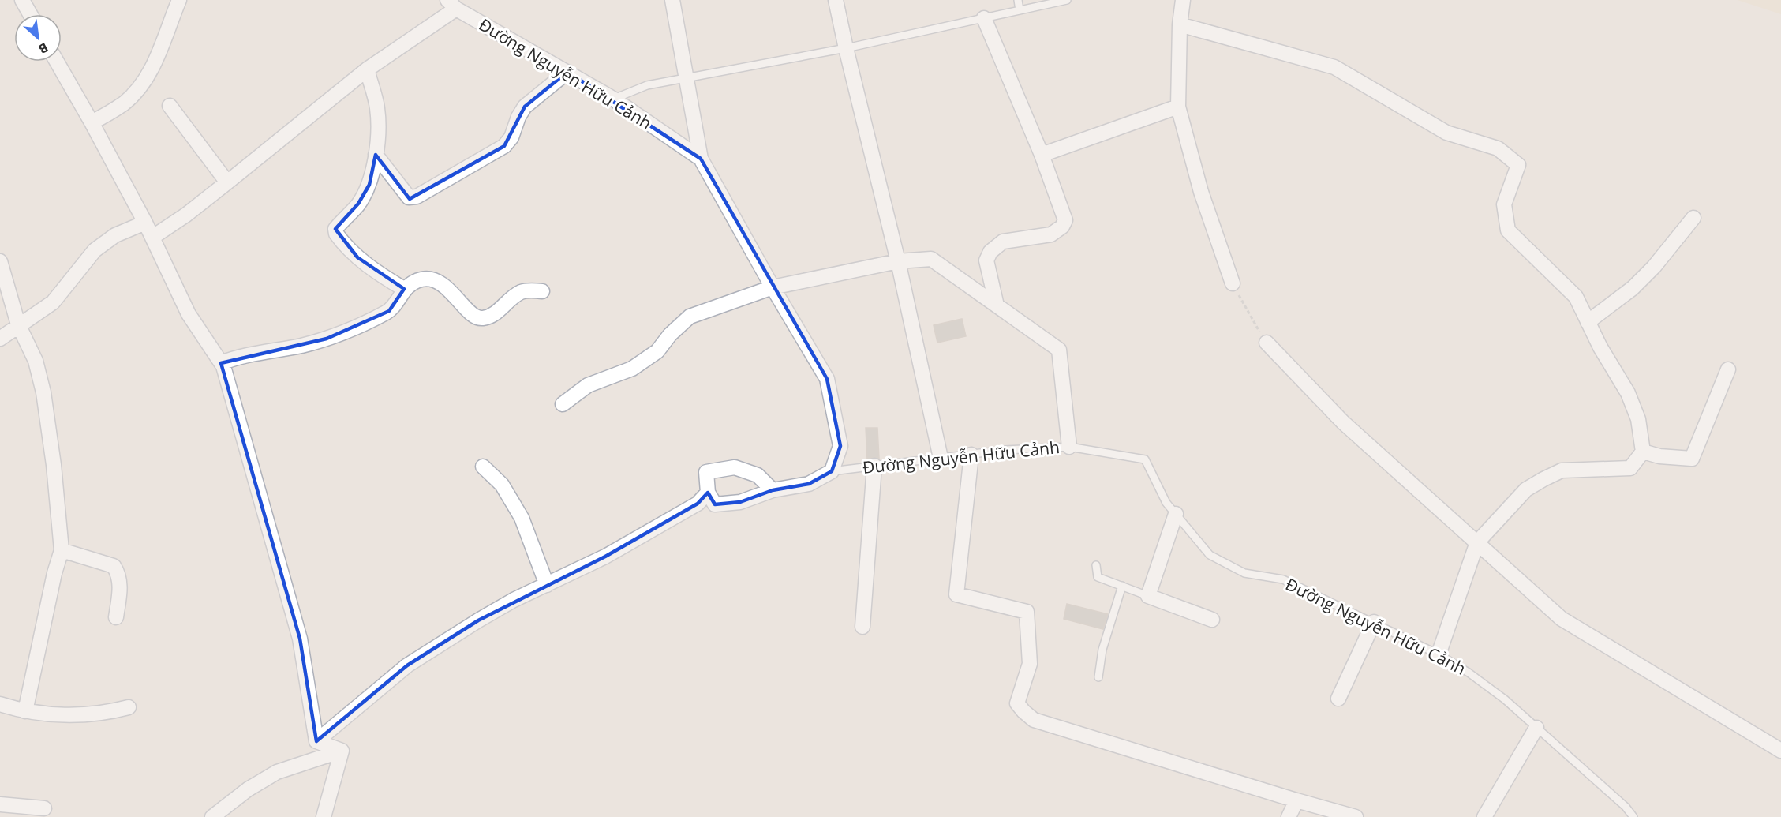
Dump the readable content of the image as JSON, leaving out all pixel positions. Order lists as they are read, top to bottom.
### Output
{
  "streets": {
    "street": ["Đường Nguyễn Hữu Cảnh"]
  },
  "north": "bottom right"
}
